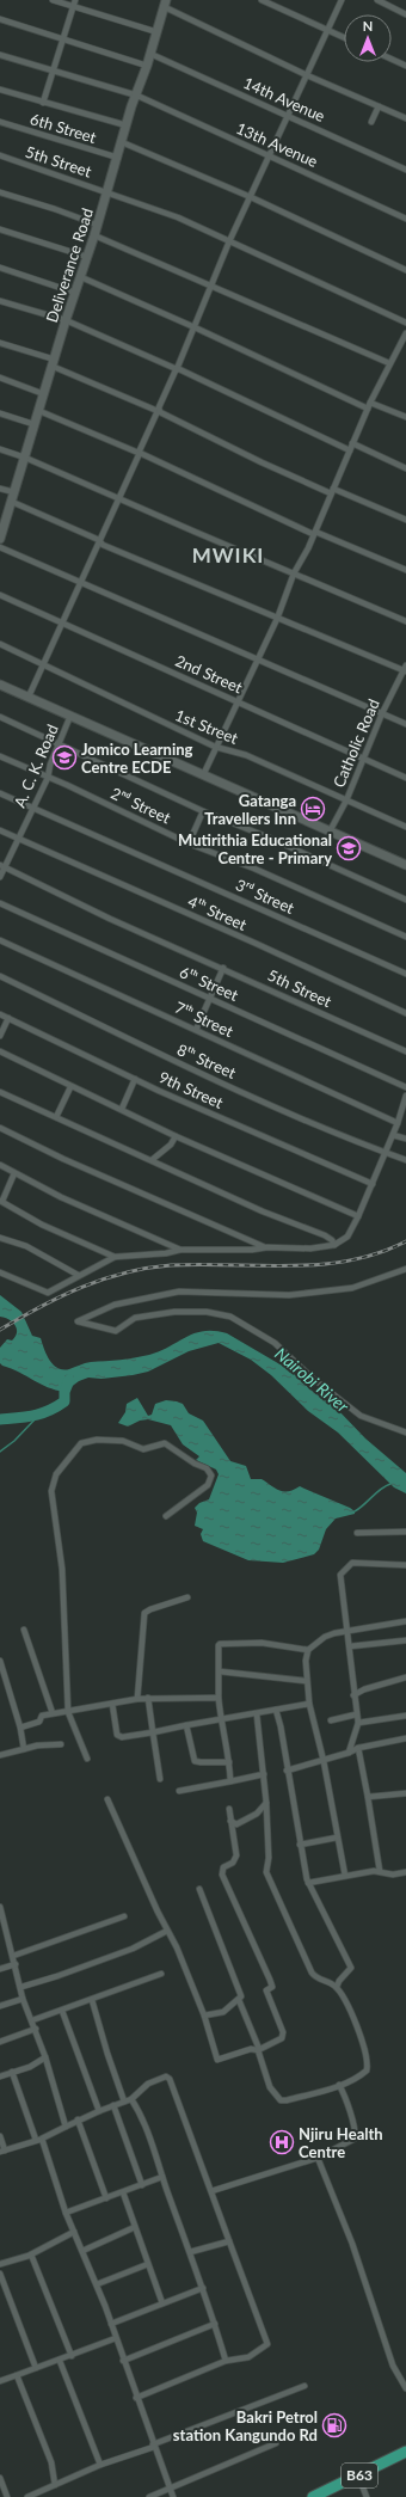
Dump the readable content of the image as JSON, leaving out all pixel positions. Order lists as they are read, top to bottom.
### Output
{
  "streets": {
    "highway": ["B63"],
    "street": [
      "14th Avenue",
      "6th Street",
      "13th Avenue",
      "5th Street",
      "Deliverance Road",
      "2nd Street",
      "1st Street",
      "Catholic Road",
      "A. C. K. Road",
      "2ⁿᵈ Street",
      "3ʳᵈ Street",
      "4ᵗʰ Street",
      "6ᵗʰ Street",
      "7ᵗʰ Street",
      "8ᵗʰ Street",
      "9th Street"
    ]
  },
  "crossings": [
    ["14th Avenue", "Deliverance Road"],
    ["6th Street", "Deliverance Road"],
    ["13th Avenue", "Deliverance Road"],
    ["5th Street", "Deliverance Road"],
    ["5th Street", "A. C. K. Road"],
    ["2nd Street", "Catholic Road"],
    ["1st Street", "Catholic Road"],
    ["A. C. K. Road", "2ⁿᵈ Street"],
    ["A. C. K. Road", "3ʳᵈ Street"],
    ["A. C. K. Road", "4ᵗʰ Street"]
  ],
  "districts": ["MWIKI"],
  "water": ["Nairobi River"],
  "places": {
    "school or university": ["Jomico Learning Centre ECDE", "Mutirithia Educational Centre - Primary"],
    "hotel": ["Gatanga Travellers Inn"],
    "hospital": ["Njiru Health Centre"],
    "fuel station": ["Bakri Petrol station Kangundo Rd"]
  },
  "north": "top"
}
